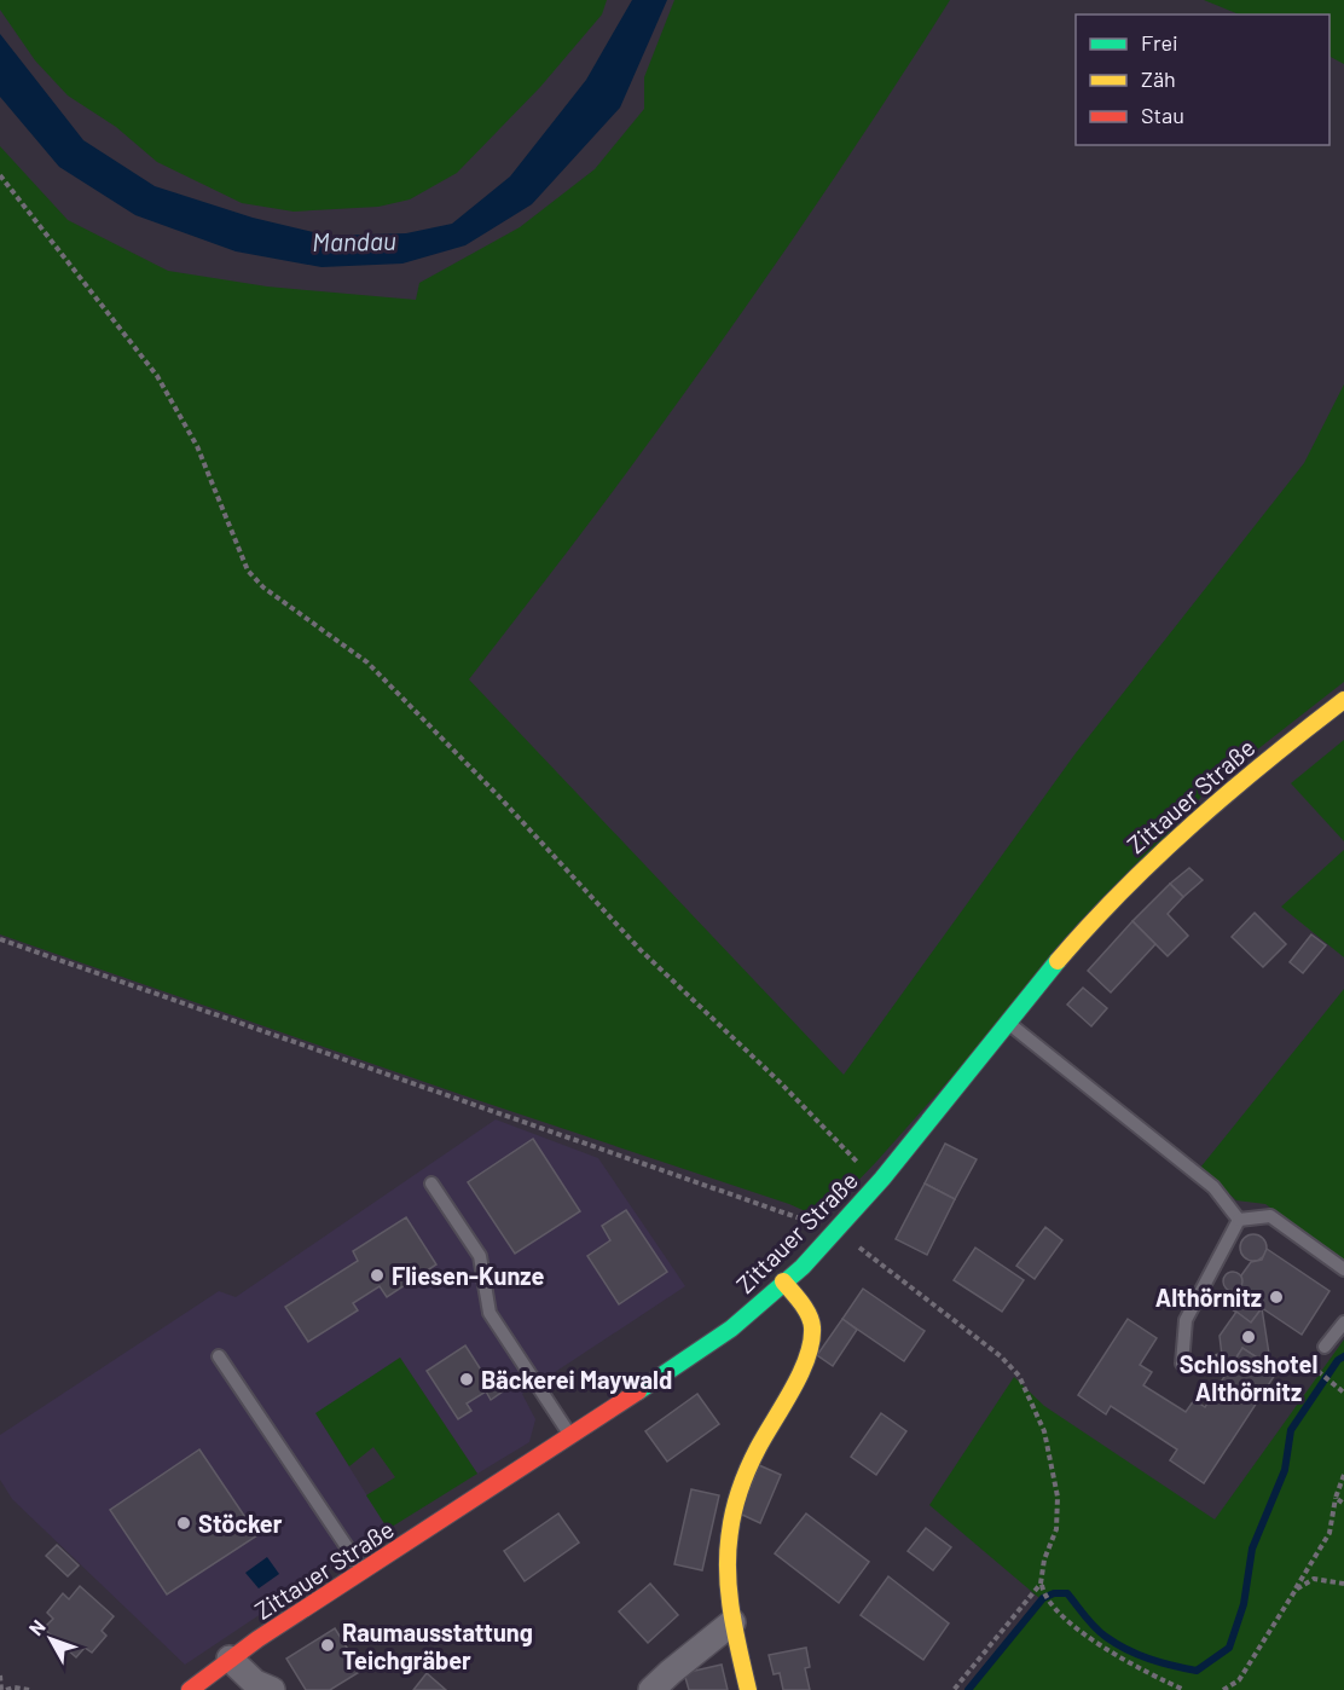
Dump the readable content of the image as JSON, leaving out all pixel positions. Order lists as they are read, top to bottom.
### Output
{
  "streets": {
    "main road": ["Zittauer Straße"]
  },
  "water": ["Mandau"],
  "places": [
    "Fliesen-Kunze",
    "Althörnitz",
    "Schlosshotel Althörnitz",
    "Bäckerei Maywald",
    "Stöcker",
    "Raumausstattung Teichgräber"
  ],
  "legend": ["Frei", "Zäh", "Stau"],
  "north": "top left"
}
